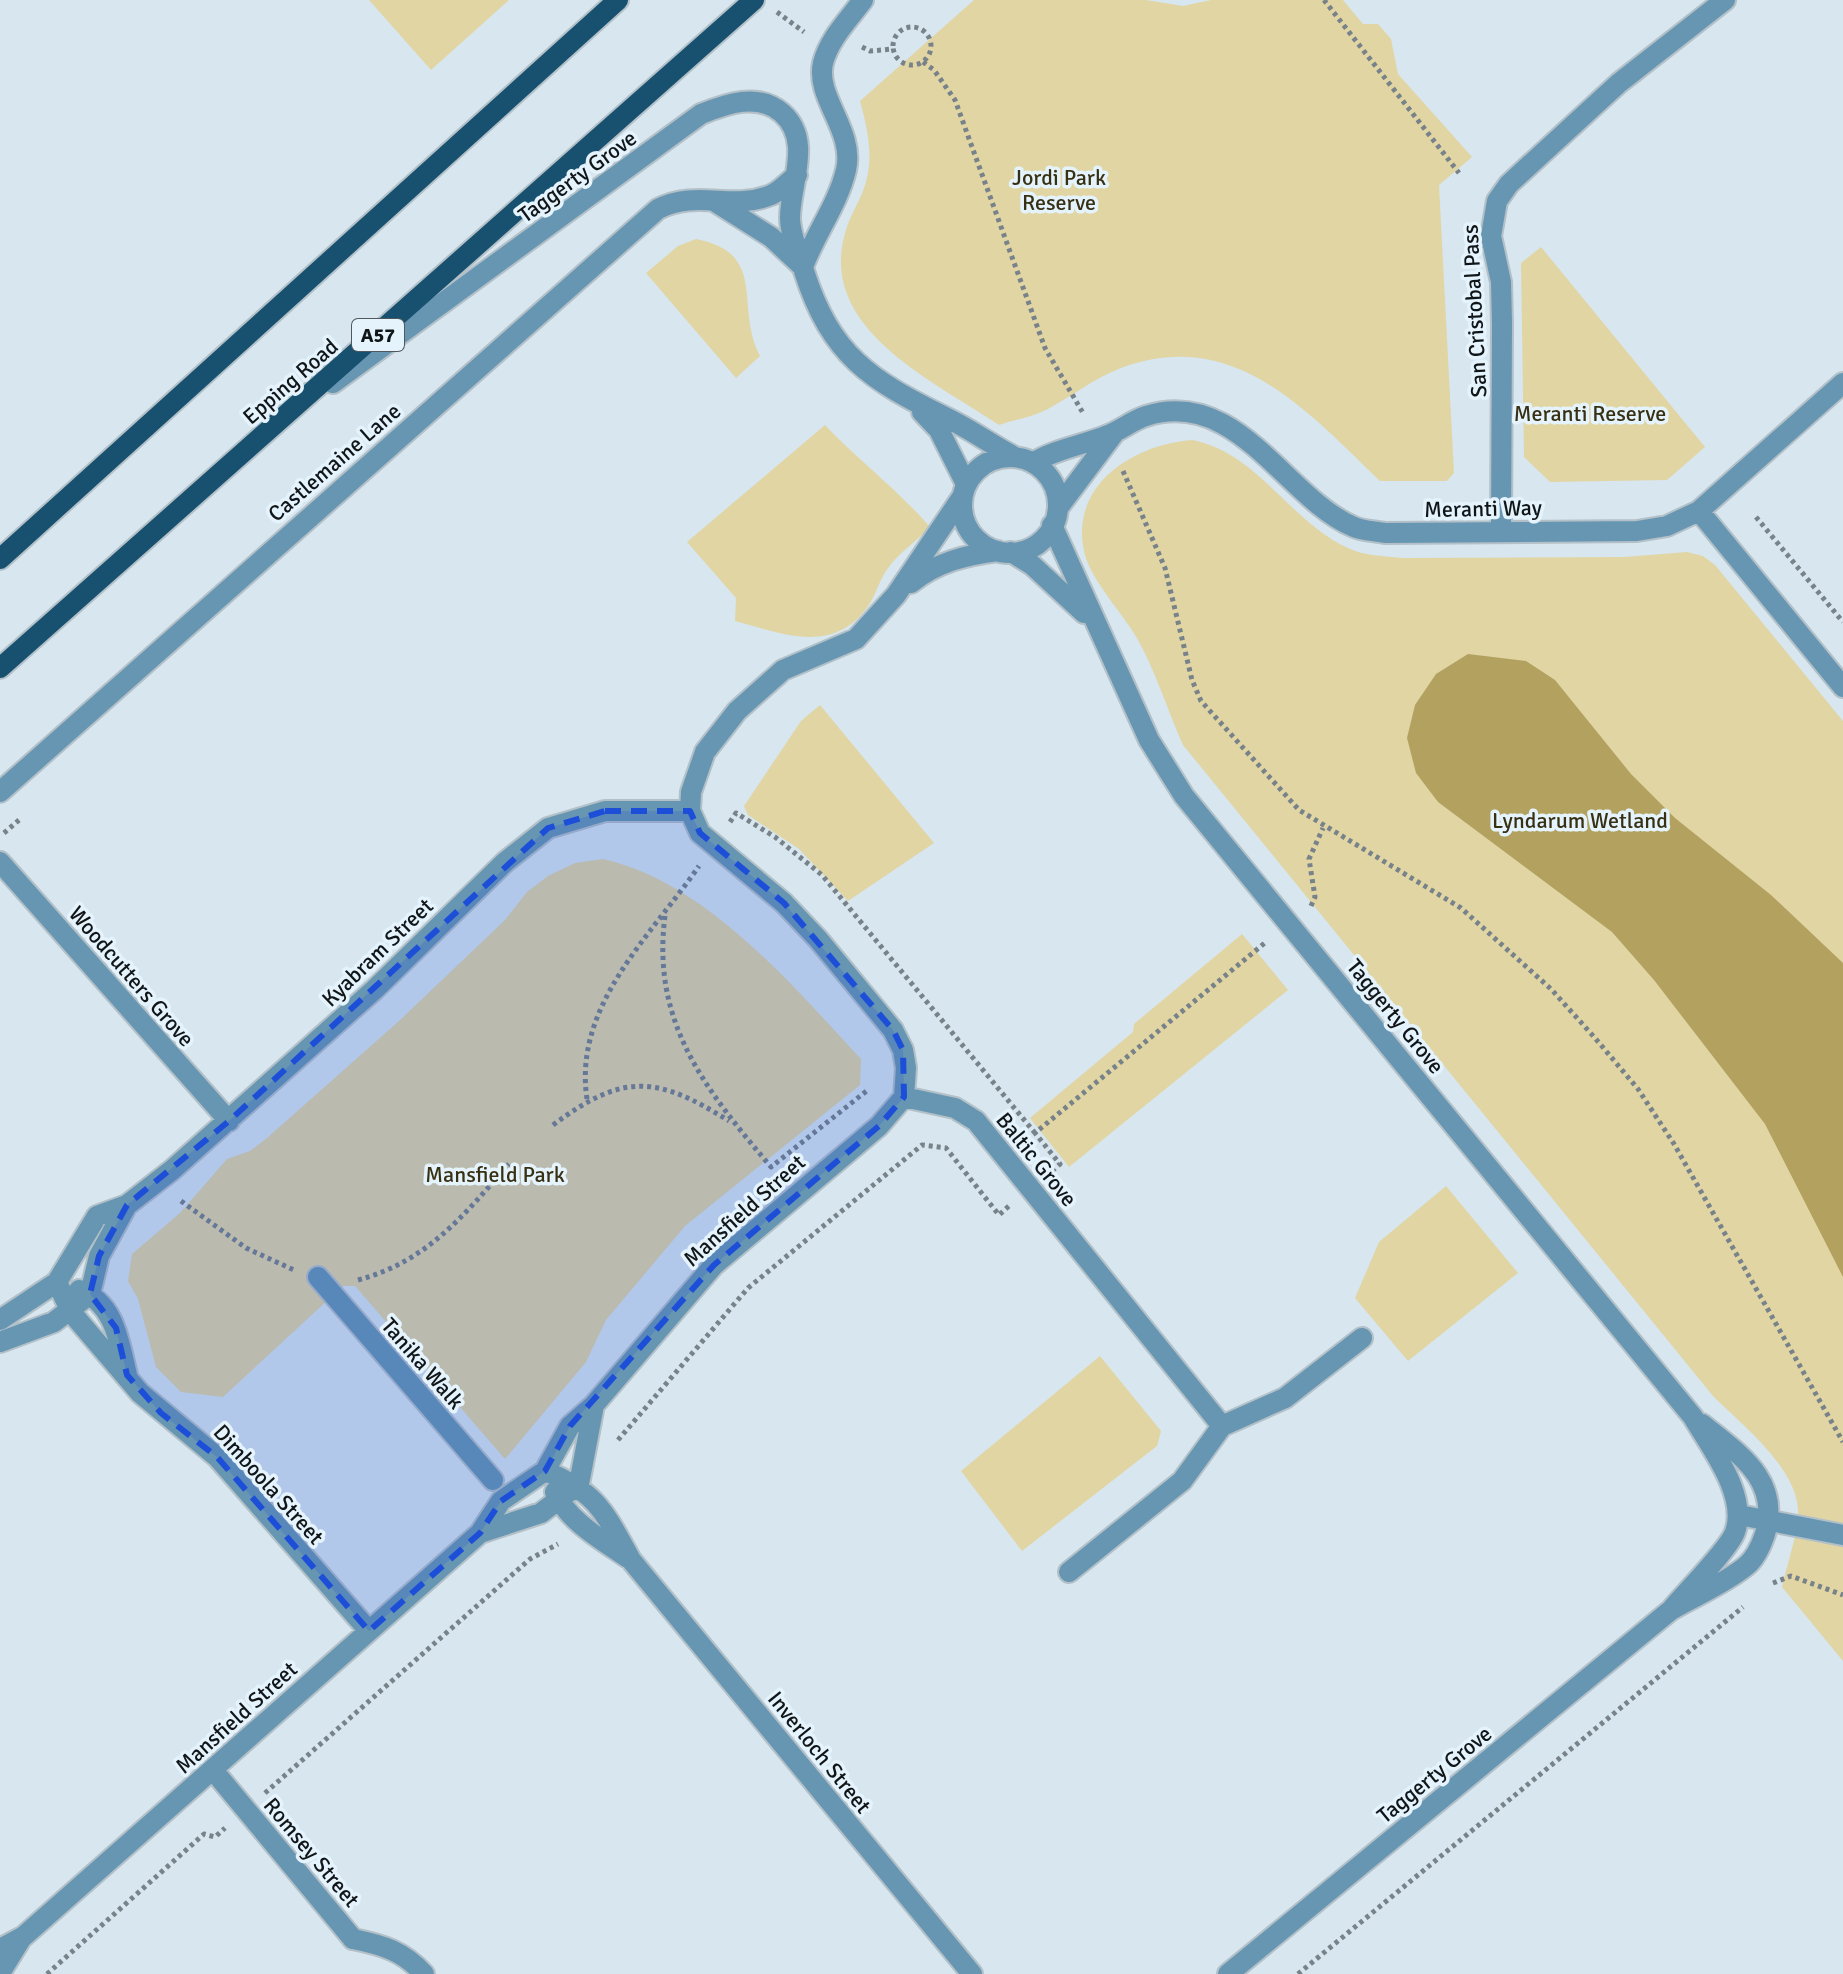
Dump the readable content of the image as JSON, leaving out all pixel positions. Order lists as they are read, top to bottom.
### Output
{
  "streets": {
    "main road": ["A57", "Epping Road"],
    "street": [
      "Taggerty Grove",
      "San Cristobal Pass",
      "Castlemaine Lane",
      "Meranti Way",
      "Kyabram Street",
      "Woodcutters Grove",
      "Baltic Grove",
      "Mansfield Street",
      "Tanika Walk",
      "Dimboola Street",
      "Inverloch Street",
      "Romsey Street"
    ]
  },
  "crossings": [
    ["Taggerty Grove", "Epping Road"],
    ["Taggerty Grove", "Castlemaine Lane"],
    ["Taggerty Grove", "Meranti Way"],
    ["San Cristobal Pass", "Meranti Way"],
    ["Kyabram Street", "Woodcutters Grove"],
    ["Kyabram Street", "Dimboola Street"],
    ["Baltic Grove", "Mansfield Street"],
    ["Mansfield Street", "Dimboola Street"],
    ["Mansfield Street", "Inverloch Street"],
    ["Mansfield Street", "Romsey Street"]
  ],
  "parks": [
    "Jordi Park Reserve",
    "Meranti Reserve",
    "Lyndarum Wetland",
    "Mansfield Park"
  ]
}
